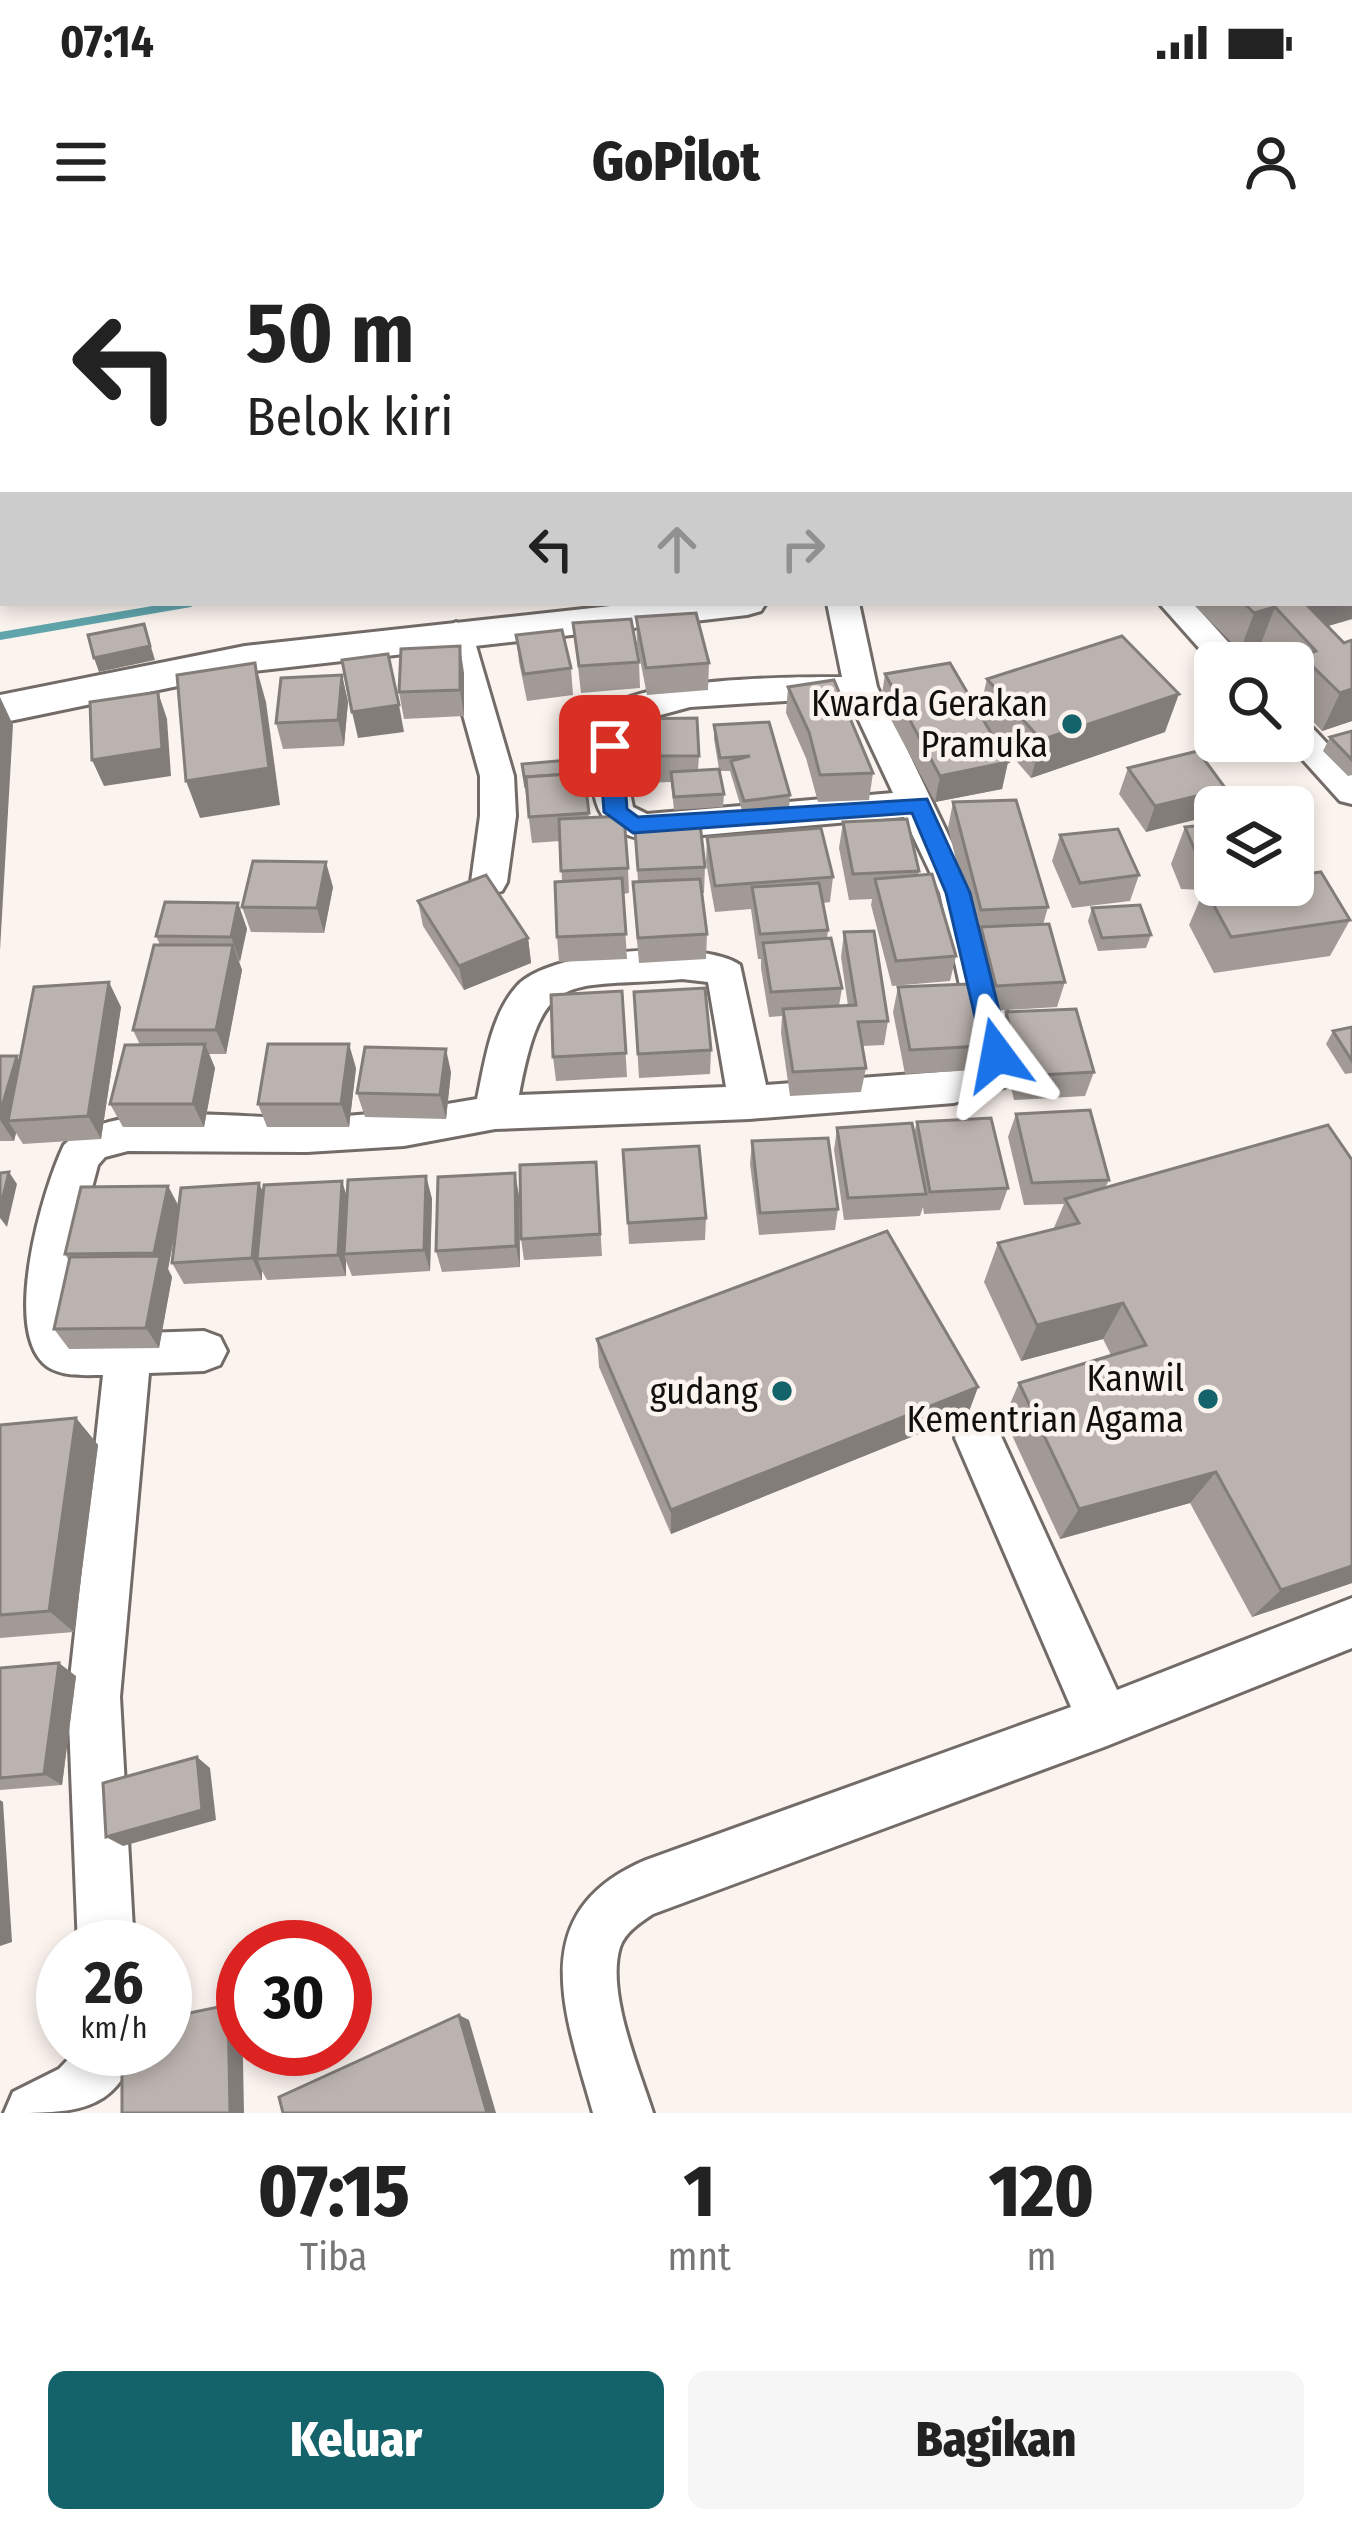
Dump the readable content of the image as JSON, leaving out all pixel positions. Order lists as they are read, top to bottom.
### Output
{
  "places": ["Kwarda Gerakan Pramuka", "gudang", "Kanwil Kementrian Agama"],
  "page": {
    "status": "07:14",
    "header": "GoPilot",
    "turn": ["50 m", "Belok kiri"],
    "speed": "26 km/h",
    "limit": "30",
    "eta": [
      "07:15",
      "Tiba",
      "1",
      "mnt",
      "120",
      "m"
    ],
    "buttons": ["Keluar", "Bagikan"]
  }
}
